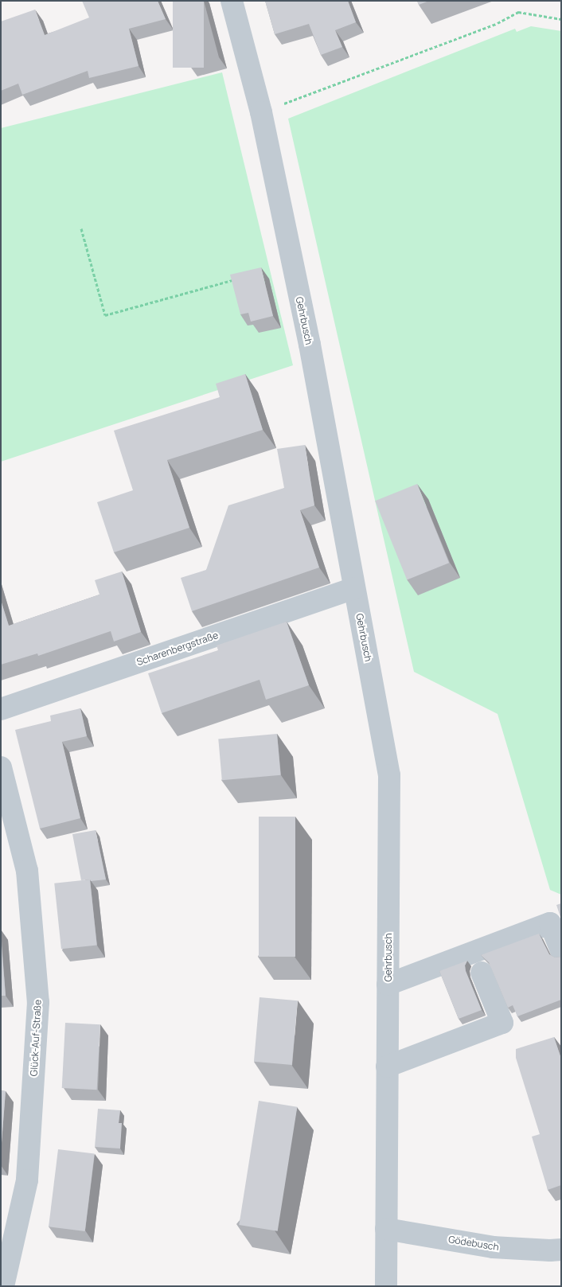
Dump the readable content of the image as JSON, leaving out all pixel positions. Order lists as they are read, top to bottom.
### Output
{
  "streets": {
    "street": [
      "Gehrbusch",
      "Scharenbergstraße",
      "Glück-Auf-Straße",
      "Gödebusch"
    ]
  },
  "crossings": [
    ["Gehrbusch", "Scharenbergstraße"],
    ["Gehrbusch", "Gödebusch"]
  ]
}
